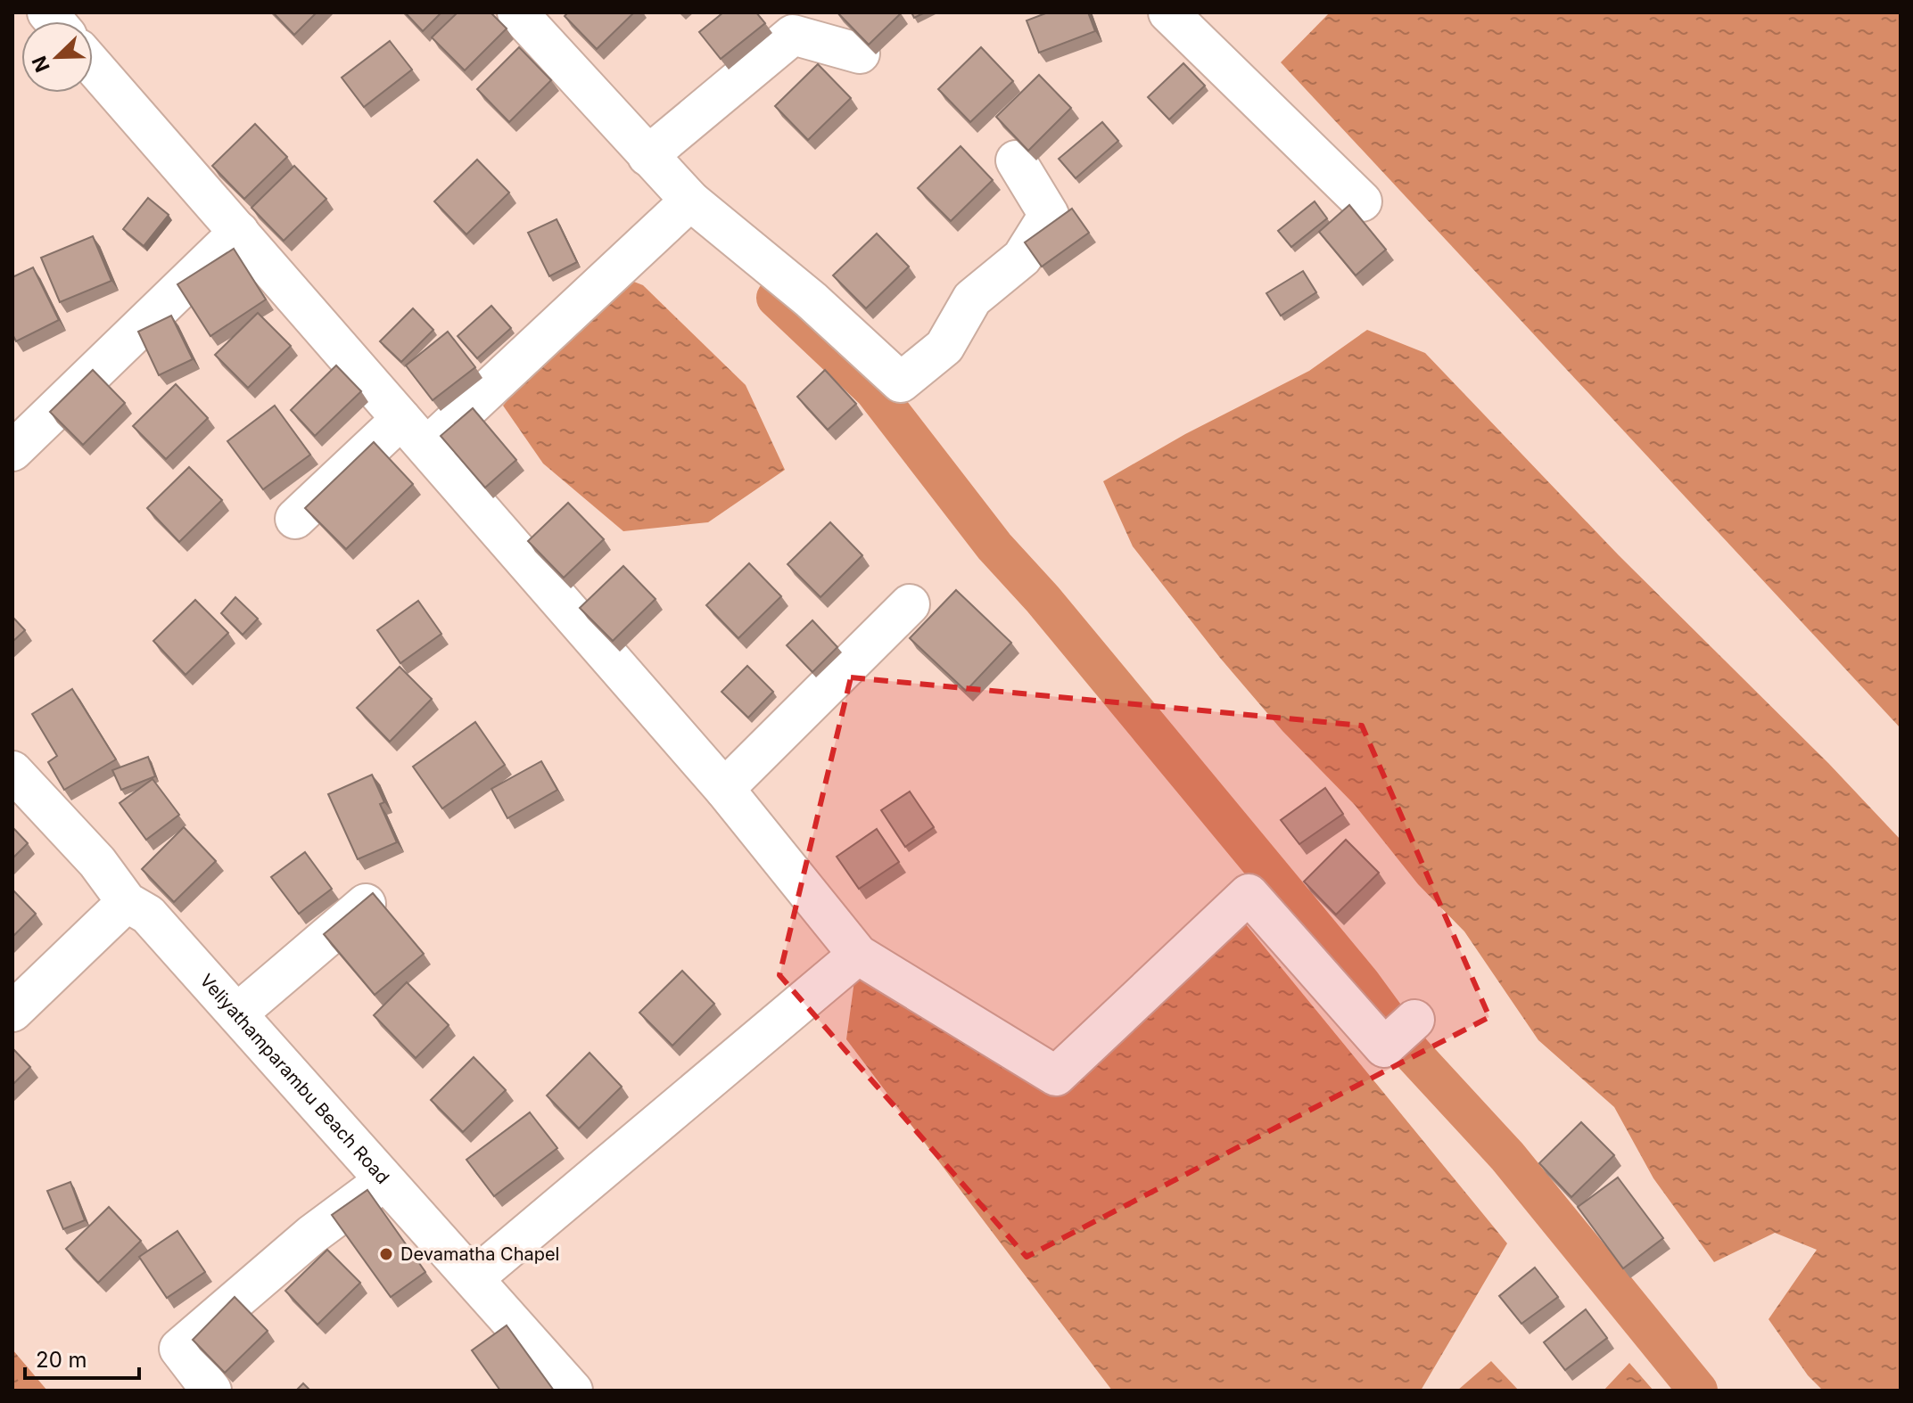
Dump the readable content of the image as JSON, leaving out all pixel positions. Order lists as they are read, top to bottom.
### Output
{
  "streets": {
    "street": ["Veliyathamparambu Beach Road"]
  },
  "places": ["Devamatha Chapel"],
  "scale_bar": "20 m",
  "north": "bottom left"
}
